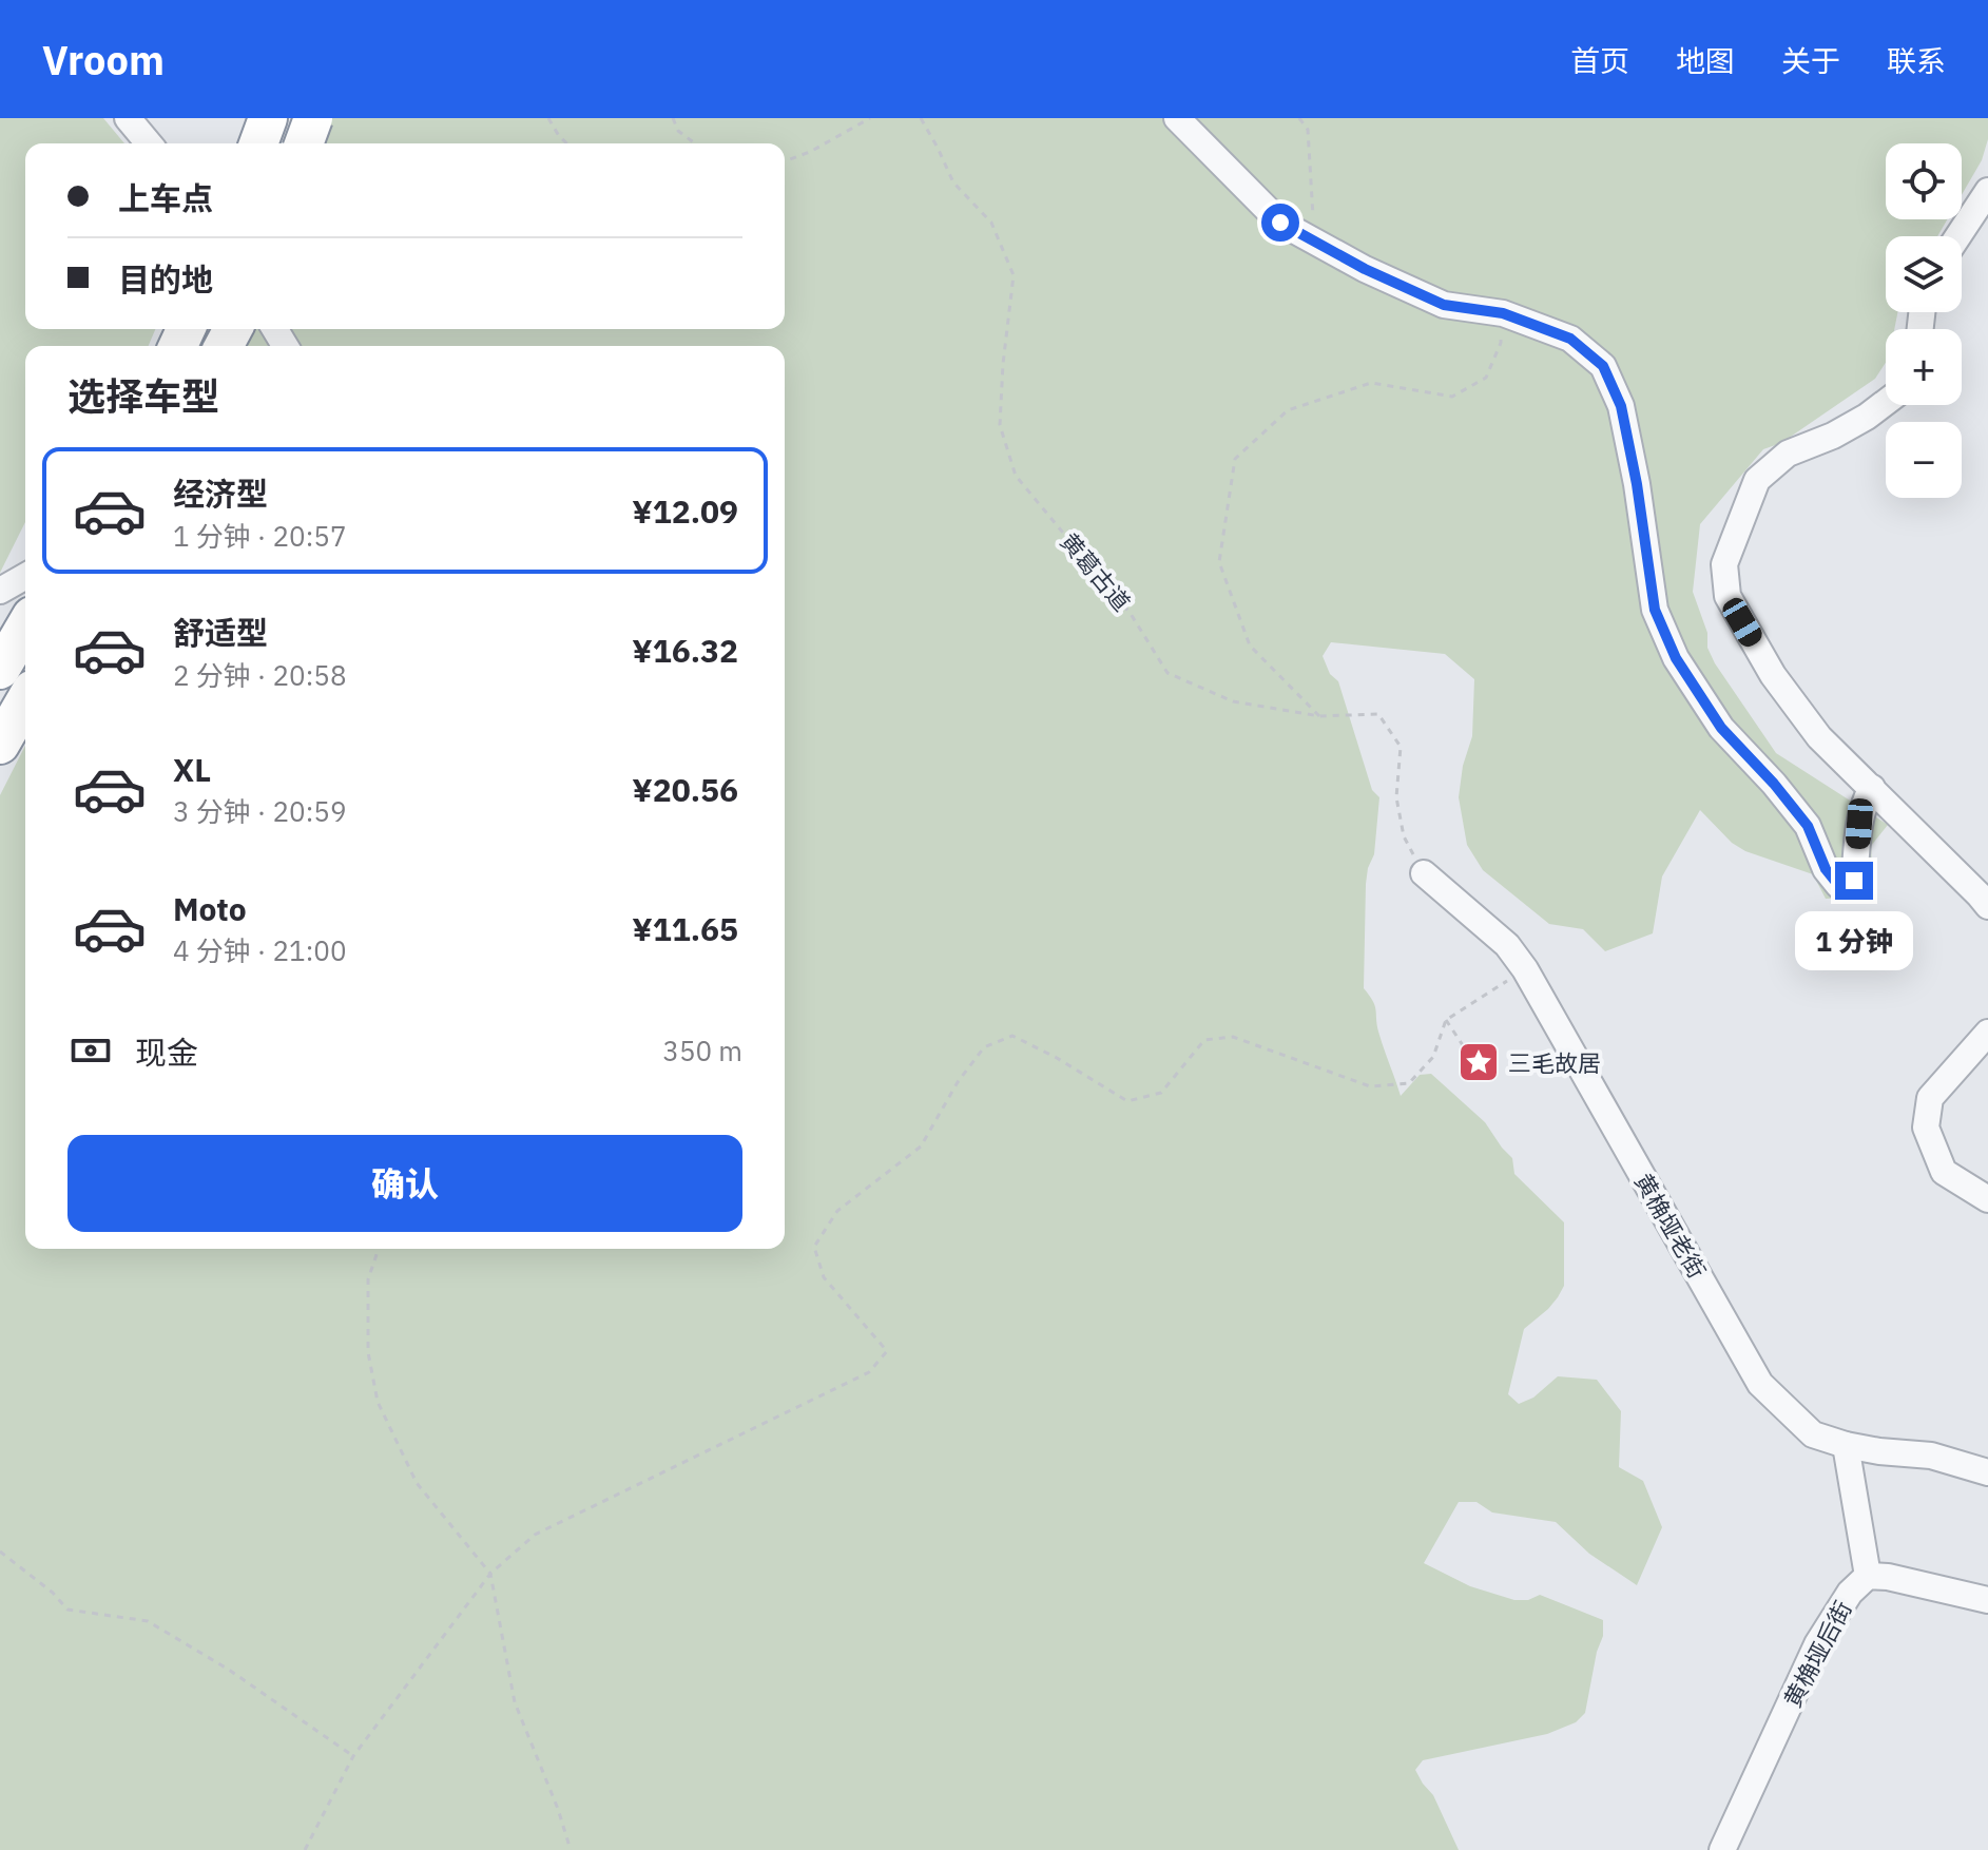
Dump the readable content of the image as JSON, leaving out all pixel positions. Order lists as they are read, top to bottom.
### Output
{
  "streets": {
    "street": ["黄桷垭老街", "黄桷垭后街"],
    "path": ["黄葛古道"]
  },
  "crossings": [
    ["黄葛古道", "黄桷垭老街"]
  ],
  "places": {
    "place": ["三毛故居"]
  },
  "page": {
    "header": "Vroom",
    "nav": [
      "首页",
      "地图",
      "关于",
      "联系"
    ],
    "map_buttons": ["+", "−"],
    "banner": ["上车点", "目的地"],
    "heading": "选择车型",
    "list": [
      {
        "name": "经济型",
        "note": "1 分钟 · 20:57",
        "value": "¥12.09"
      },
      {
        "name": "舒适型",
        "note": "2 分钟 · 20:58",
        "value": "¥16.32"
      },
      {
        "name": "XL",
        "note": "3 分钟 · 20:59",
        "value": "¥20.56"
      },
      {
        "name": "Moto",
        "note": "4 分钟 · 21:00",
        "value": "¥11.65"
      }
    ],
    "bubble": "1 分钟",
    "pay": ["现金", "350 m"],
    "buttons": "确认"
  }
}
